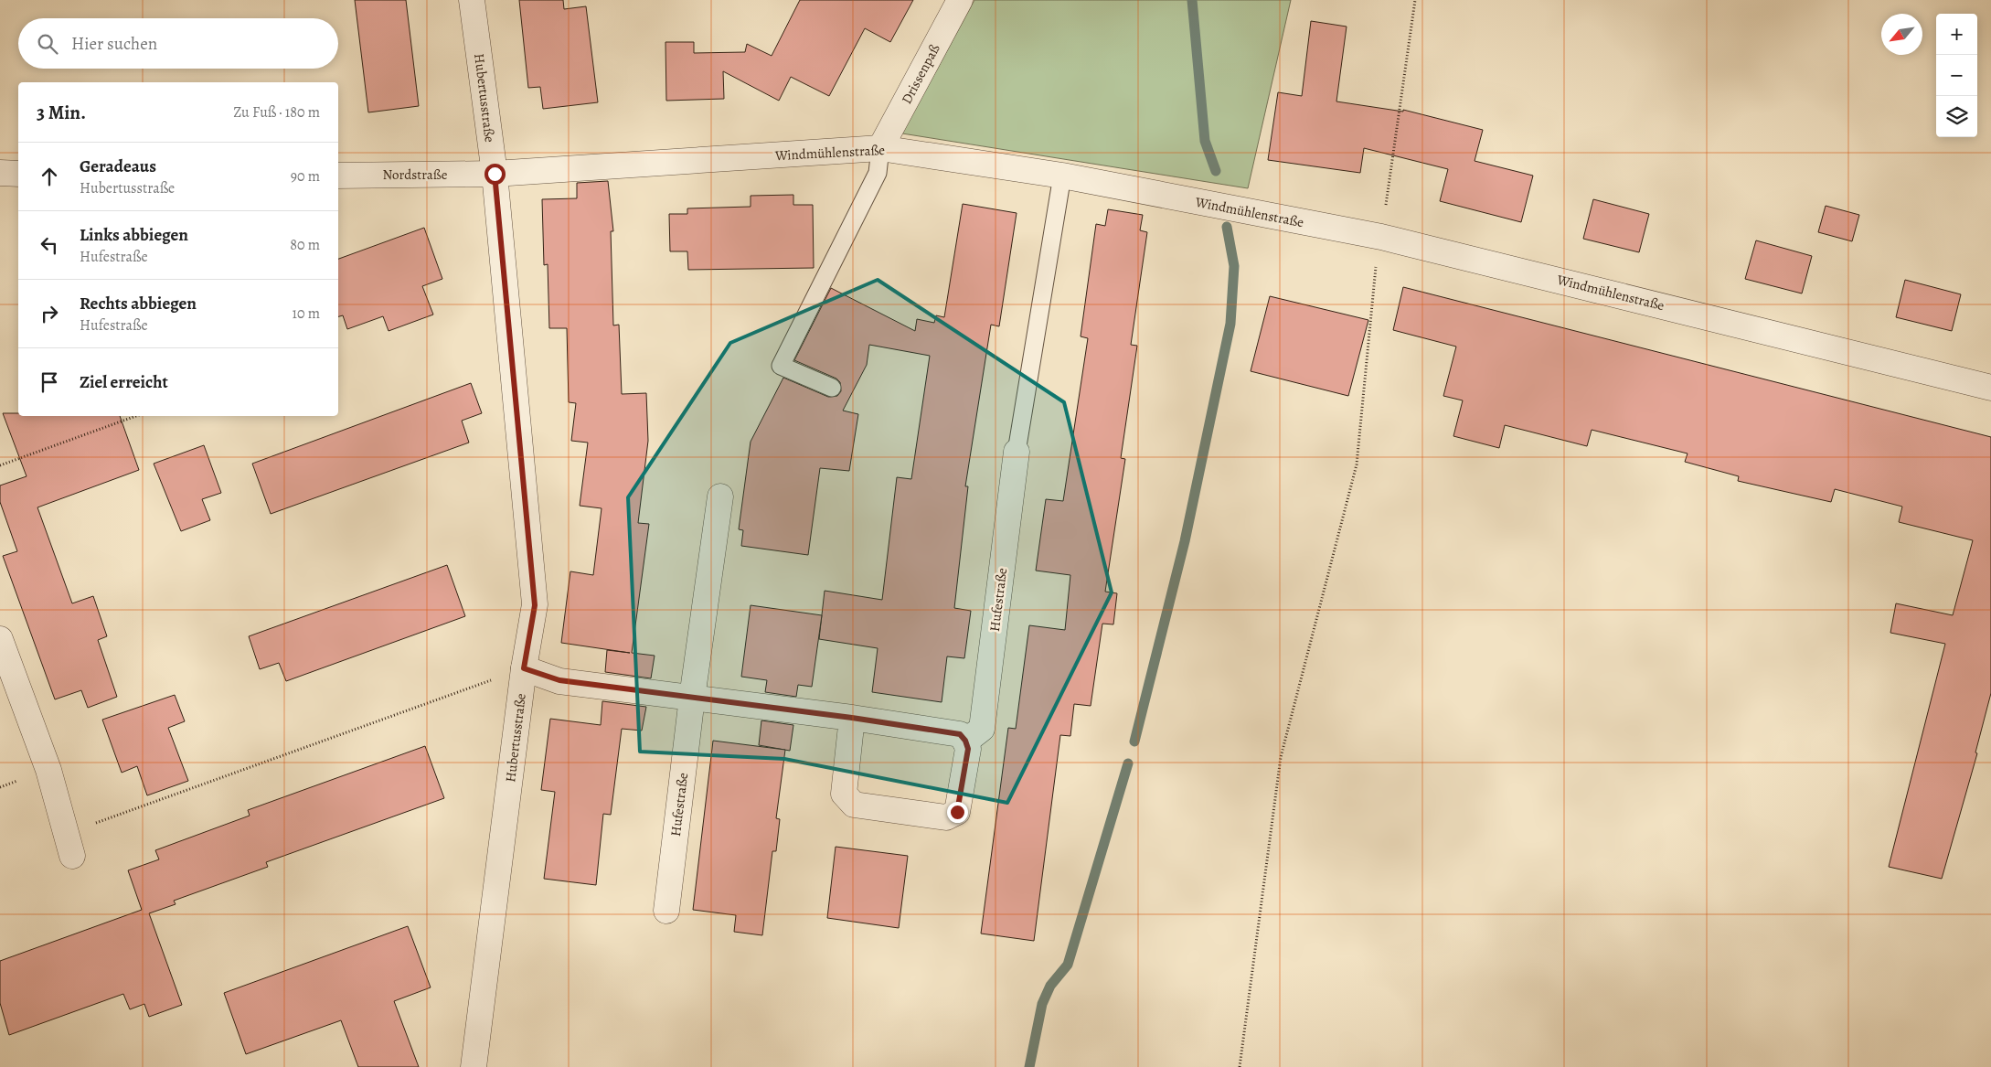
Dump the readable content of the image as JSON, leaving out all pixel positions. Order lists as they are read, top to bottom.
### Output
{
  "streets": {
    "street": [
      "Drissenpaß",
      "Hubertusstraße",
      "Windmühlenstraße",
      "Nordstraße",
      "Hufestraße"
    ]
  },
  "crossings": [
    ["Drissenpaß", "Windmühlenstraße"],
    ["Hubertusstraße", "Windmühlenstraße"],
    ["Hubertusstraße", "Nordstraße"],
    ["Windmühlenstraße", "Nordstraße"]
  ],
  "north": "bottom left",
  "page": {
    "map_buttons": ["+", "−"],
    "search": "Hier suchen",
    "heading": ["3 Min.", "Zu Fuß · 180 m"],
    "list": [
      ["Geradeaus", "Hubertusstraße", "90 m"],
      ["Links abbiegen", "Hufestraße", "80 m"],
      ["Rechts abbiegen", "Hufestraße", "10 m"],
      "Ziel erreicht"
    ]
  }
}
